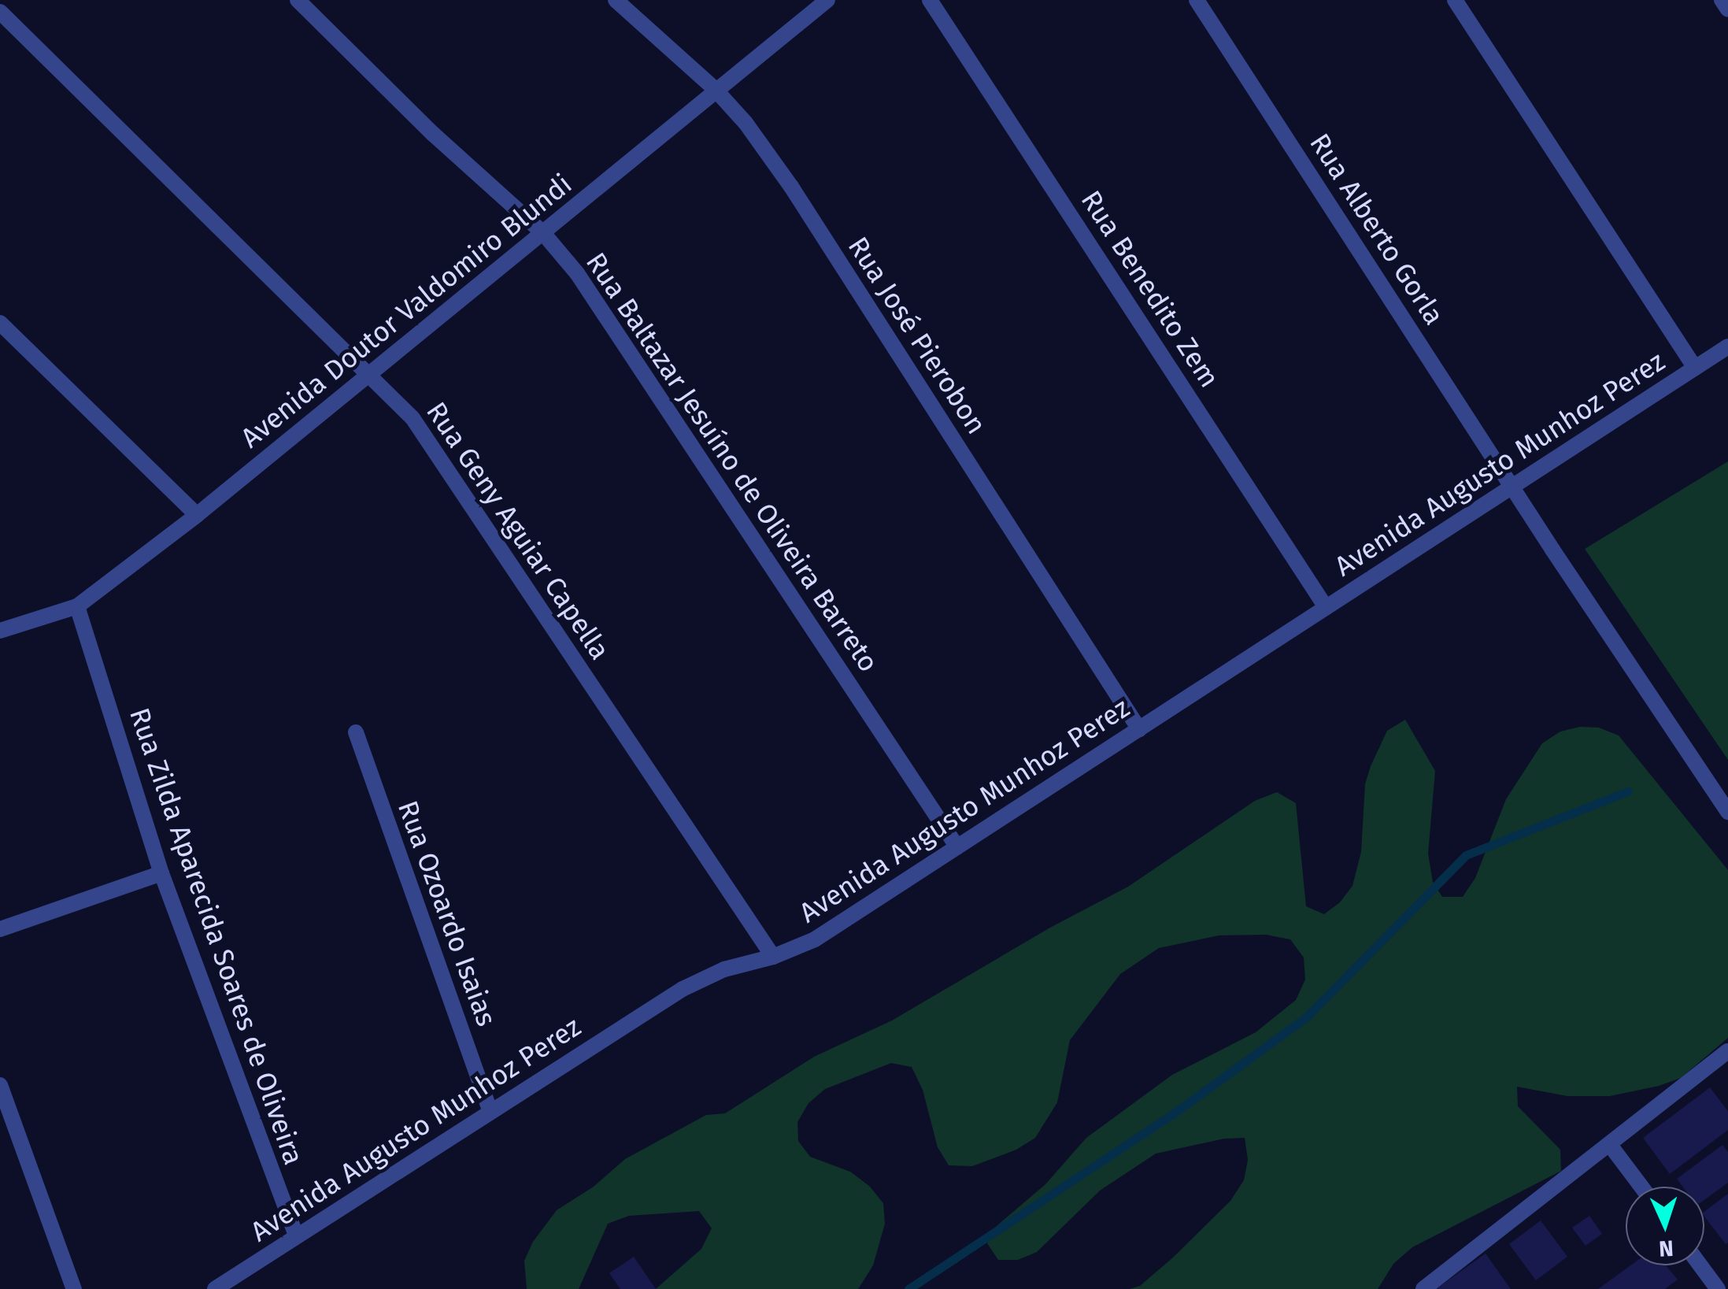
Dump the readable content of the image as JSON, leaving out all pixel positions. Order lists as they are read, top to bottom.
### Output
{
  "streets": {
    "street": [
      "Rua Alberto Gorla",
      "Rua Benedito Zem",
      "Avenida Doutor Valdomiro Blundi",
      "Rua José Pierobon",
      "Rua Baltazar Jesuíno de Oliveira Barreto",
      "Avenida Augusto Munhoz Perez",
      "Rua Geny Aguiar Capella",
      "Rua Ozoardo Isaias",
      "Rua Zilda Aparecida Soares de Oliveira"
    ]
  },
  "crossings": [
    ["Rua Alberto Gorla", "Avenida Augusto Munhoz Perez"],
    ["Rua Benedito Zem", "Avenida Augusto Munhoz Perez"],
    ["Avenida Doutor Valdomiro Blundi", "Rua José Pierobon"],
    ["Avenida Doutor Valdomiro Blundi", "Rua Baltazar Jesuíno de Oliveira Barreto"],
    ["Avenida Doutor Valdomiro Blundi", "Rua Geny Aguiar Capella"],
    ["Avenida Doutor Valdomiro Blundi", "Rua Zilda Aparecida Soares de Oliveira"],
    ["Rua José Pierobon", "Avenida Augusto Munhoz Perez"],
    ["Rua Baltazar Jesuíno de Oliveira Barreto", "Avenida Augusto Munhoz Perez"],
    ["Avenida Augusto Munhoz Perez", "Rua Geny Aguiar Capella"],
    ["Avenida Augusto Munhoz Perez", "Rua Ozoardo Isaias"],
    ["Avenida Augusto Munhoz Perez", "Rua Zilda Aparecida Soares de Oliveira"]
  ],
  "north": "bottom"
}
